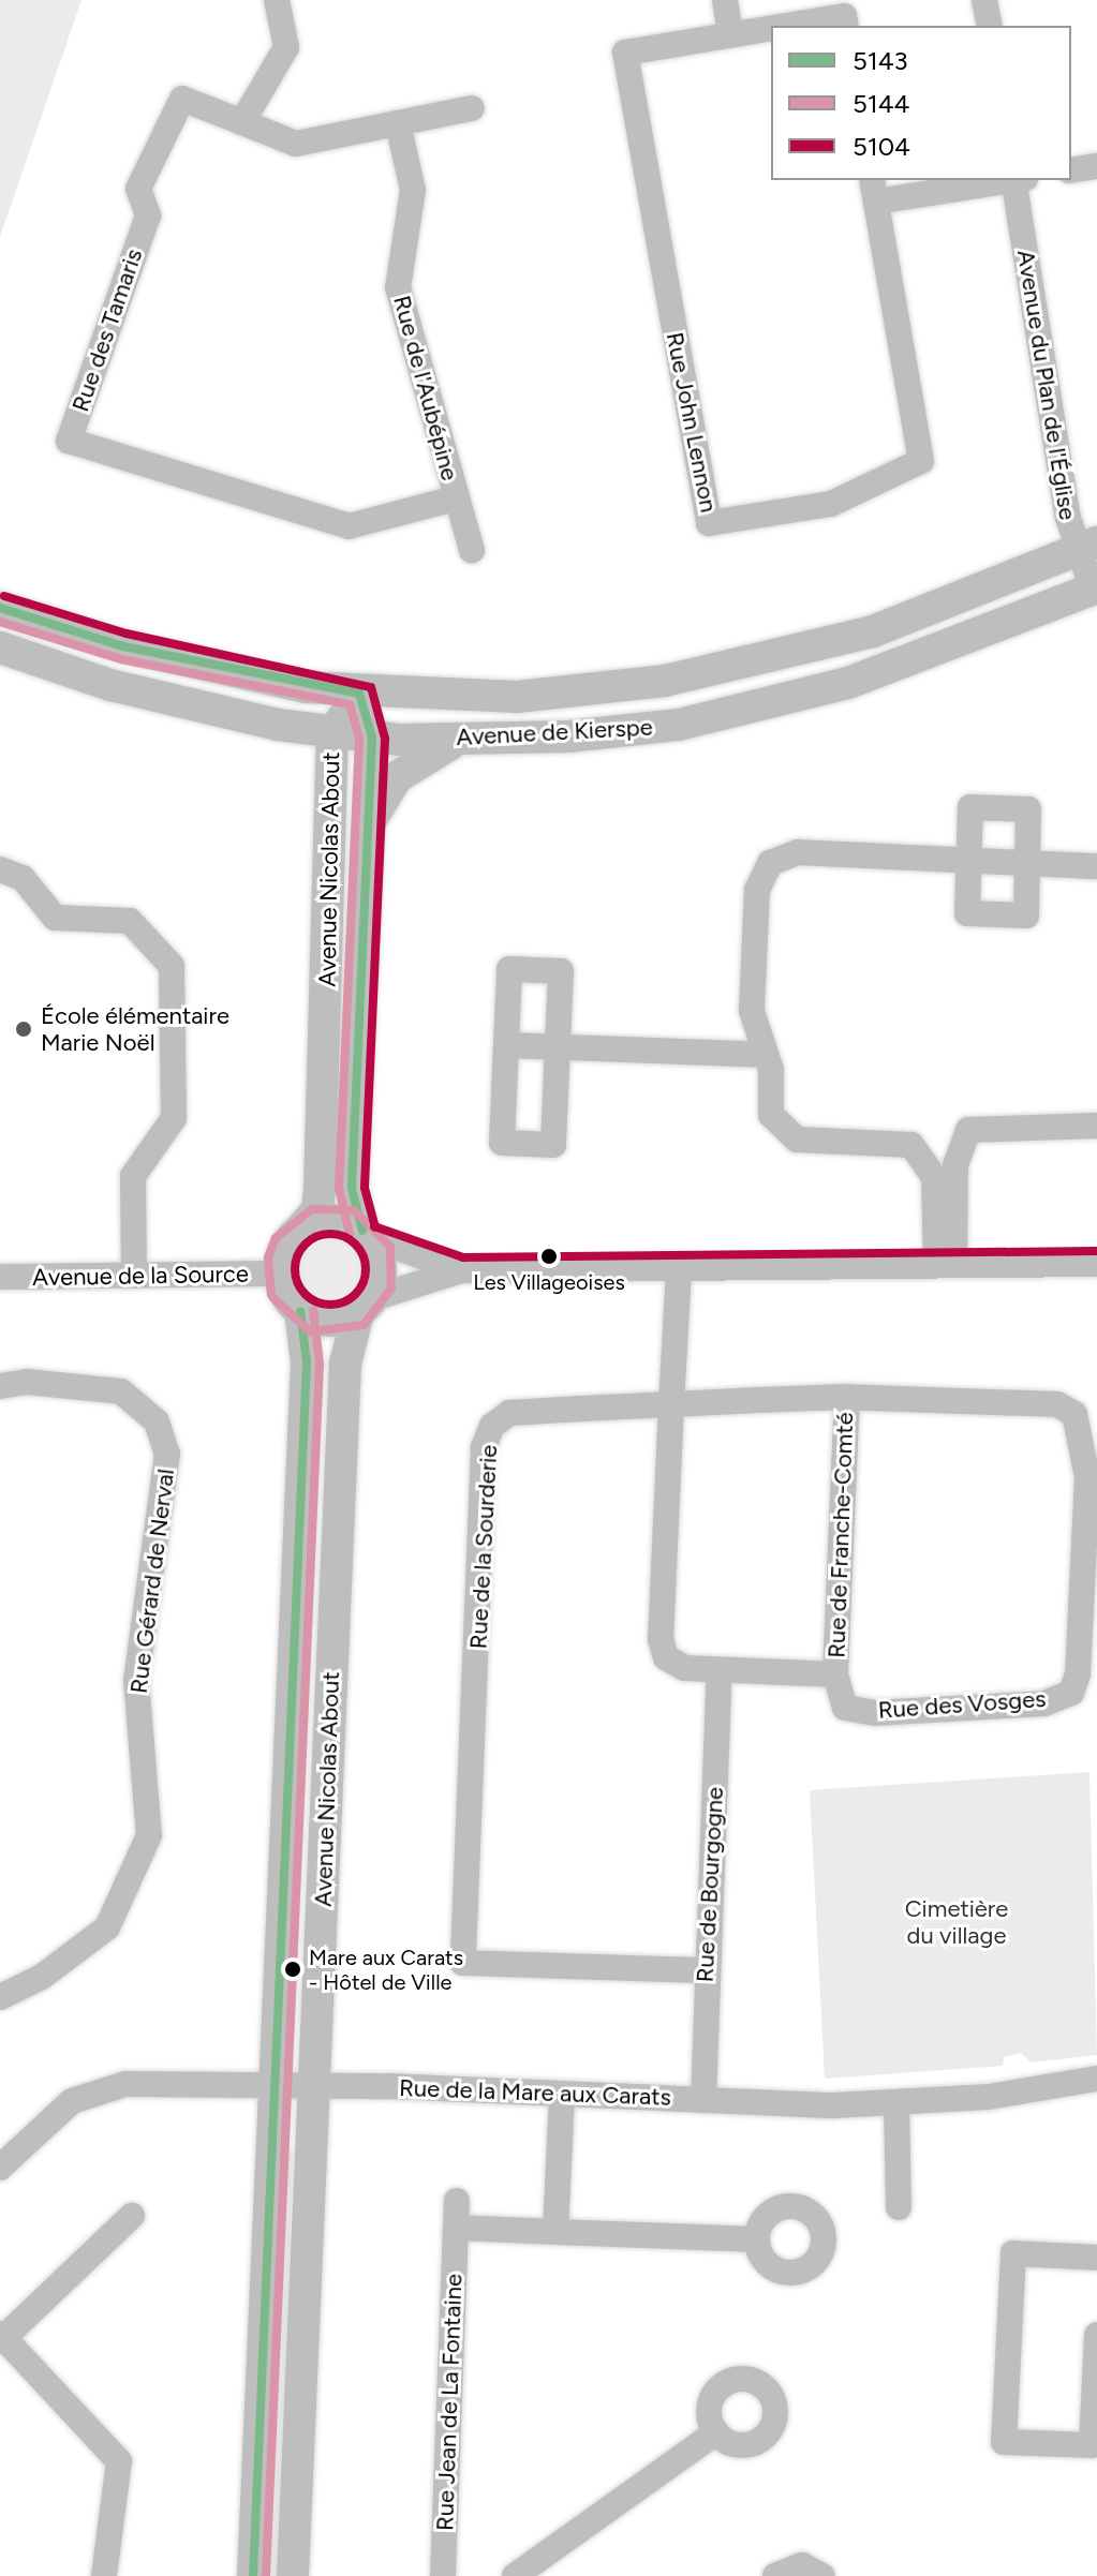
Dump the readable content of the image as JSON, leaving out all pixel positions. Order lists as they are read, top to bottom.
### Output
{
  "streets": {
    "main road": ["Avenue de Kierspe", "Avenue Nicolas About"],
    "street": [
      "Rue des Tamaris",
      "Avenue du Plan de l'Église",
      "Rue de l'Aubépine",
      "Rue John Lennon",
      "Avenue de la Source",
      "Rue de Franche-Comté",
      "Rue de la Sourderie",
      "Rue Gérard de Nerval",
      "Rue des Vosges",
      "Rue de Bourgogne",
      "Rue de la Mare aux Carats",
      "Rue Jean de La Fontaine"
    ]
  },
  "crossings": [
    ["Rue des Tamaris", "Rue de l'Aubépine"],
    ["Avenue du Plan de l'Église", "Avenue de Kierspe"],
    ["Avenue de Kierspe", "Avenue Nicolas About"],
    ["Avenue Nicolas About", "Avenue de la Source"],
    ["Avenue Nicolas About", "Rue de la Mare aux Carats"],
    ["Rue de Franche-Comté", "Rue de la Sourderie"],
    ["Rue de Franche-Comté", "Rue des Vosges"],
    ["Rue de la Sourderie", "Rue des Vosges"],
    ["Rue de la Sourderie", "Rue de Bourgogne"],
    ["Rue de Bourgogne", "Rue de la Mare aux Carats"]
  ],
  "parks": ["Cimetière du village"],
  "places": ["École élémentaire Marie Noël", "Les Villageoises", "Mare aux Carats - Hôtel de Ville"],
  "lines": ["transit line 5104", "transit line 5143", "transit line 5144"],
  "legend": ["5143", "5144", "5104"]
}
